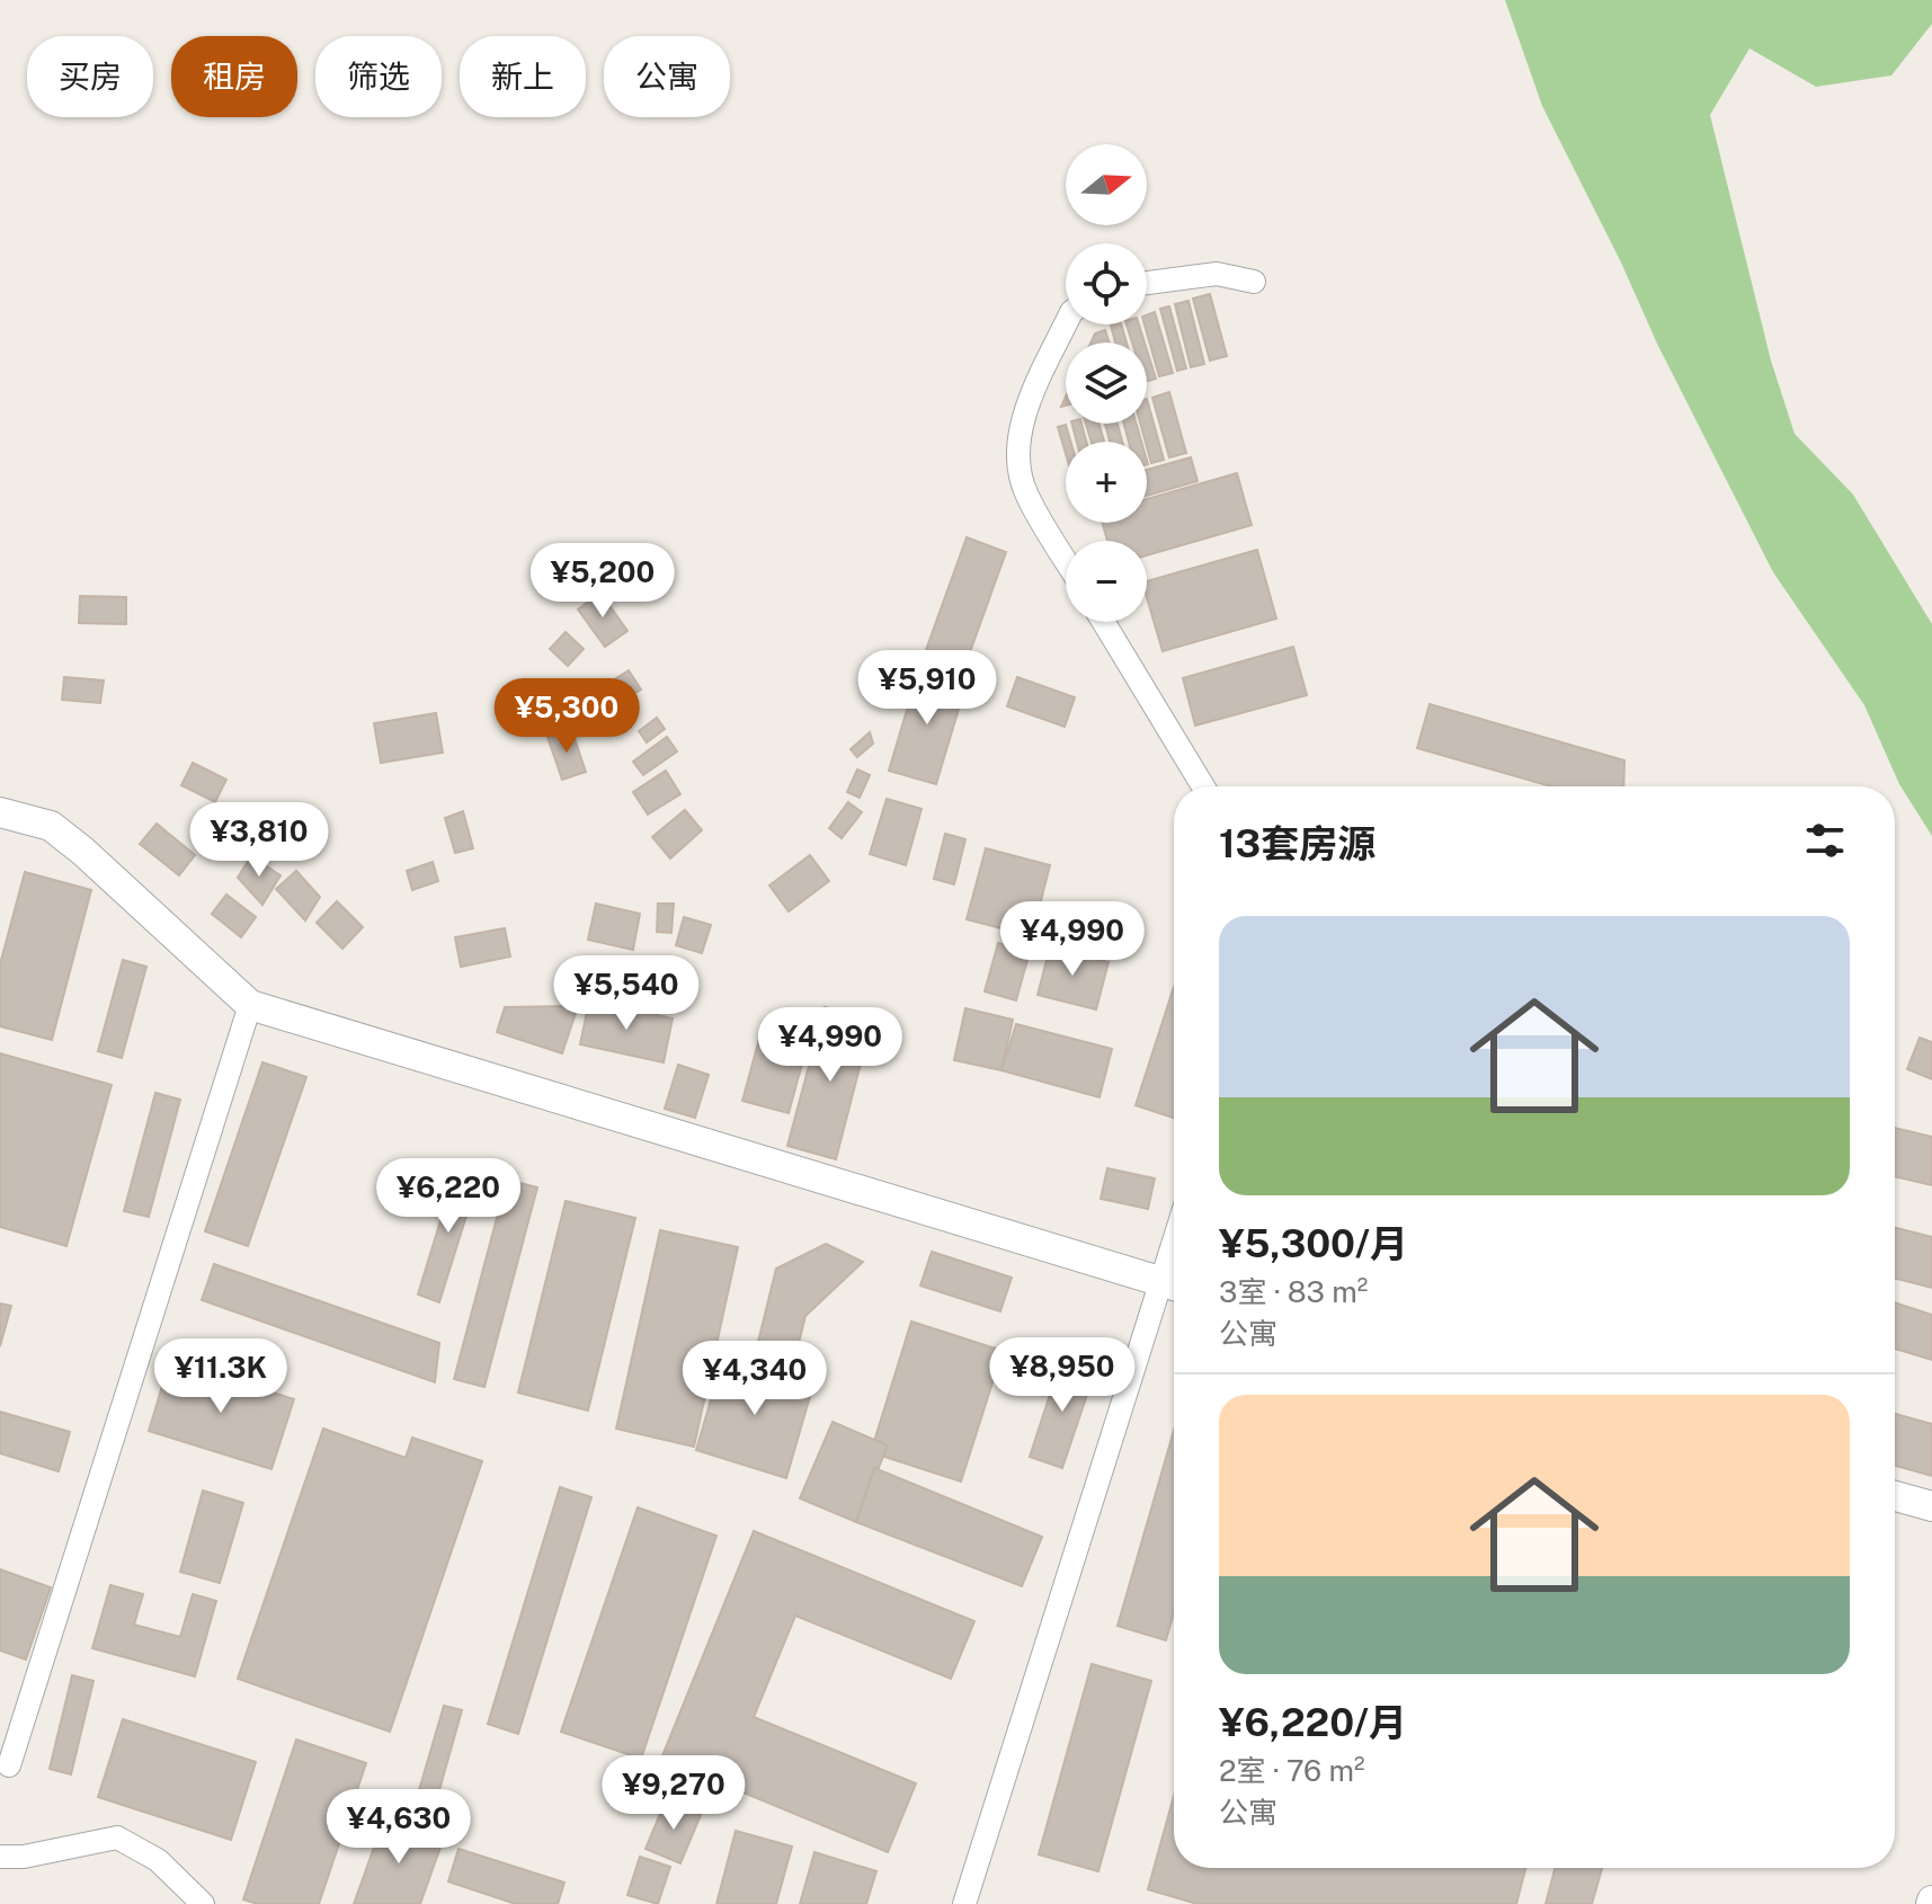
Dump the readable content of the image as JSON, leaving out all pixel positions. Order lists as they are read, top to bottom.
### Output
{
  "north": "right",
  "page": {
    "chip": [
      "买房",
      "租房",
      "筛选",
      "新上",
      "公寓"
    ],
    "map_buttons": ["+", "−"],
    "price": [
      "¥5,200",
      "¥5,910",
      "¥5,300",
      "¥3,810",
      "¥4,990",
      "¥5,540",
      "¥4,990",
      "¥6,220",
      "¥8,950",
      "¥11.3K",
      "¥4,340",
      "¥9,270",
      "¥4,630"
    ],
    "heading": "13套房源",
    "list": [
      {
        "name": "¥5,300/月",
        "note": "3室 · 83 m² · 公寓"
      },
      {
        "name": "¥6,220/月",
        "note": "2室 · 76 m² · 公寓"
      }
    ]
  }
}
